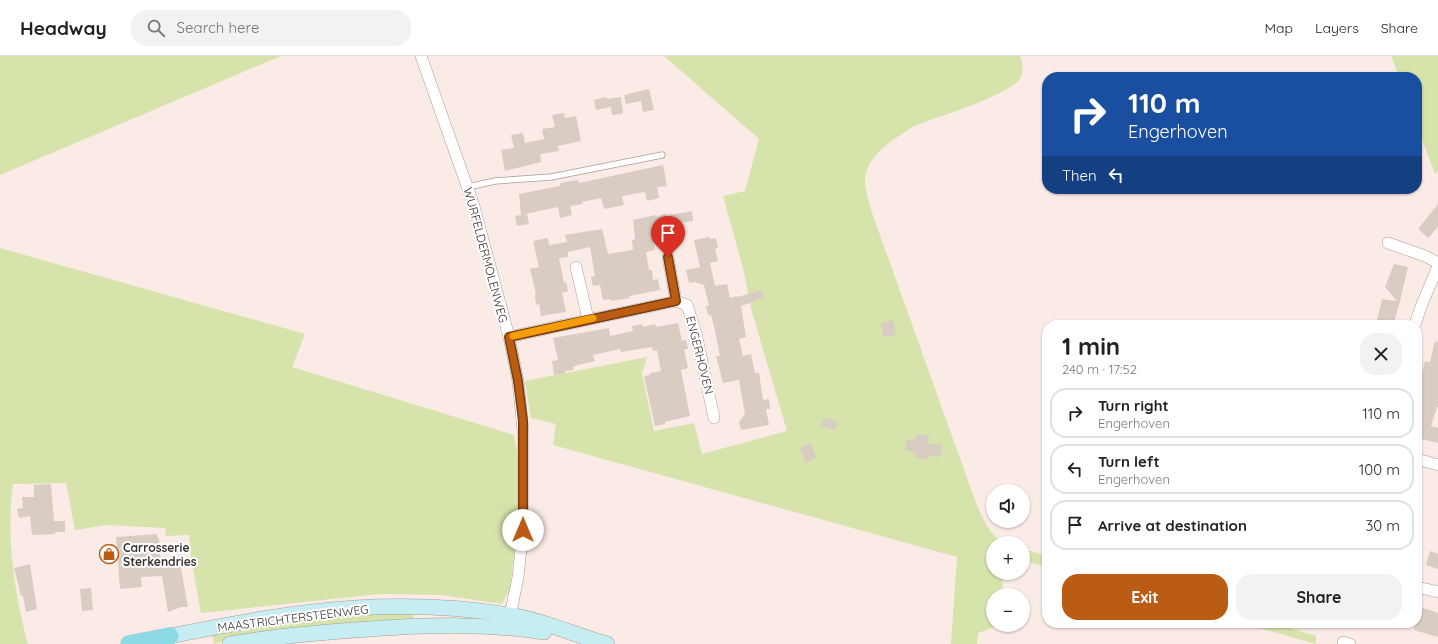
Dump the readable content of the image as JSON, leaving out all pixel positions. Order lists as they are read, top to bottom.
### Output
{
  "streets": {
    "main road": ["MAASTRICHTERSTEENWEG"],
    "street": ["WURFELDERMOLENWEG", "ENGERHOVEN"]
  },
  "crossings": [
    ["WURFELDERMOLENWEG", "MAASTRICHTERSTEENWEG"]
  ],
  "places": {
    "shop": ["Carrosserie Sterkendries"]
  },
  "page": {
    "header": "Headway",
    "search": "Search here",
    "nav": ["Map", "Layers", "Share"],
    "turn": ["110 m", "Engerhoven"],
    "then": "Then",
    "heading": ["1 min", "240 m · 17:52"],
    "list": [
      {
        "name": "Turn right",
        "note": "Engerhoven",
        "value": "110 m"
      },
      {
        "name": "Turn left",
        "note": "Engerhoven",
        "value": "100 m"
      },
      {
        "name": "Arrive at destination",
        "value": "30 m"
      }
    ],
    "map_buttons": ["+", "−"],
    "buttons": ["Exit", "Share"]
  }
}
